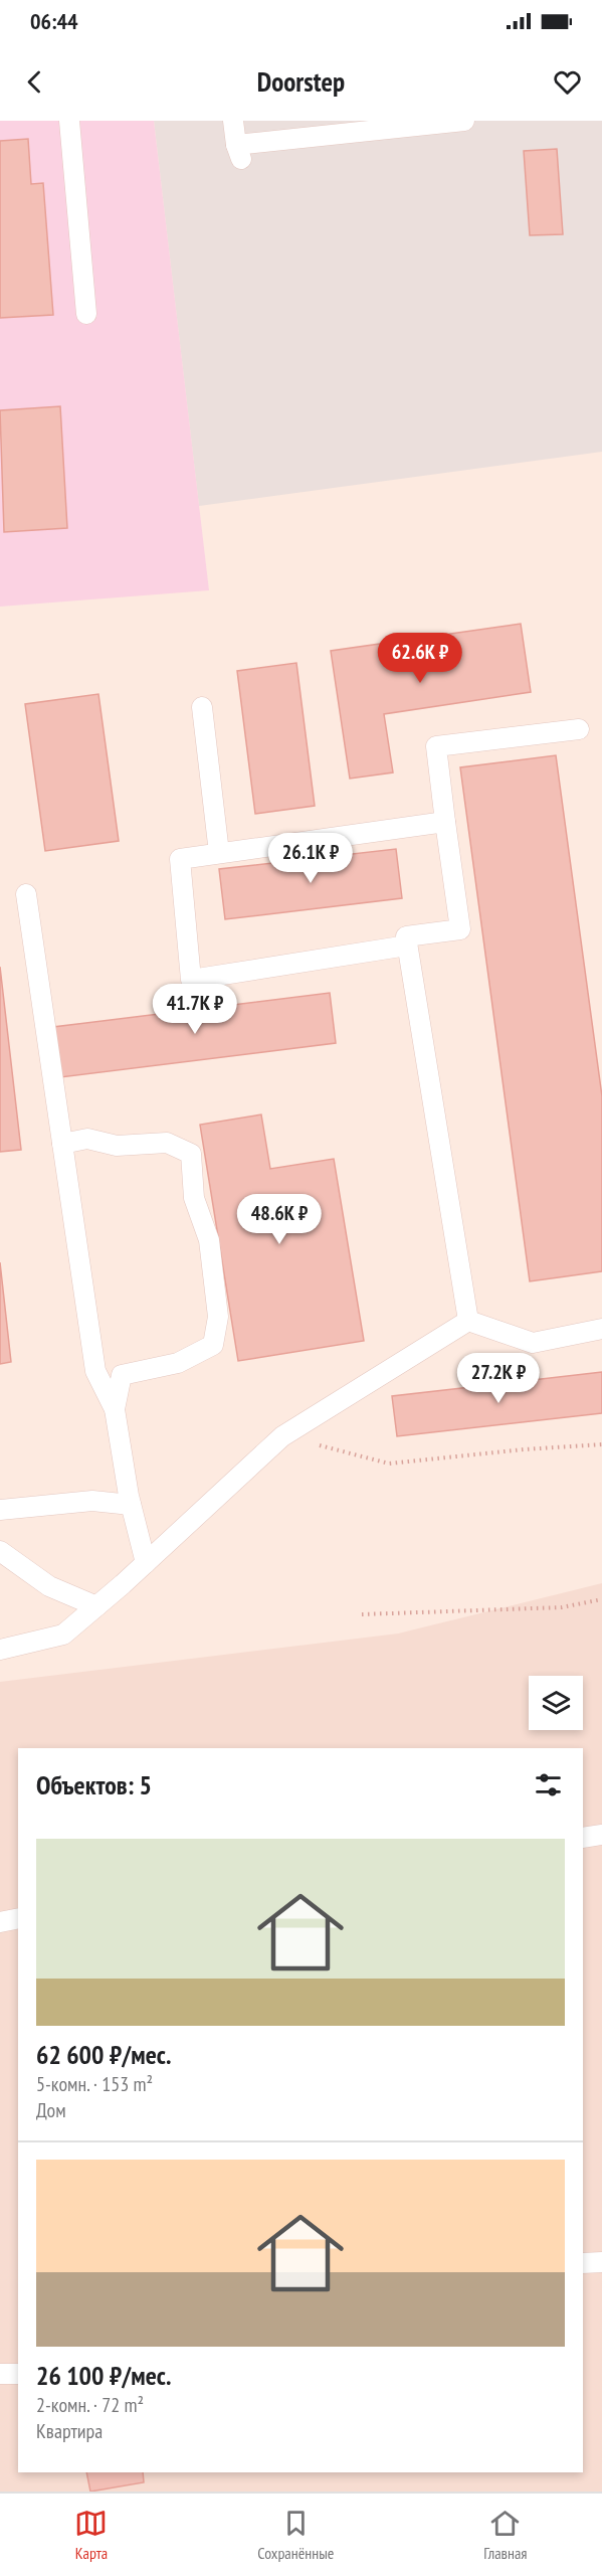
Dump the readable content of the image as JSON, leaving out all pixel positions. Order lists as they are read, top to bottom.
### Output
{
  "page": {
    "status": "06:44",
    "header": "Doorstep",
    "price": [
      "62.6K ₽",
      "26.1K ₽",
      "41.7K ₽",
      "48.6K ₽",
      "27.2K ₽"
    ],
    "heading": "Объектов: 5",
    "list": [
      {
        "name": "62 600 ₽/мес.",
        "note": "5-комн. · 153 m² · Дом"
      },
      {
        "name": "26 100 ₽/мес.",
        "note": "2-комн. · 72 m² · Квартира"
      }
    ],
    "tabs": ["Карта", "Сохранённые", "Главная"]
  }
}
